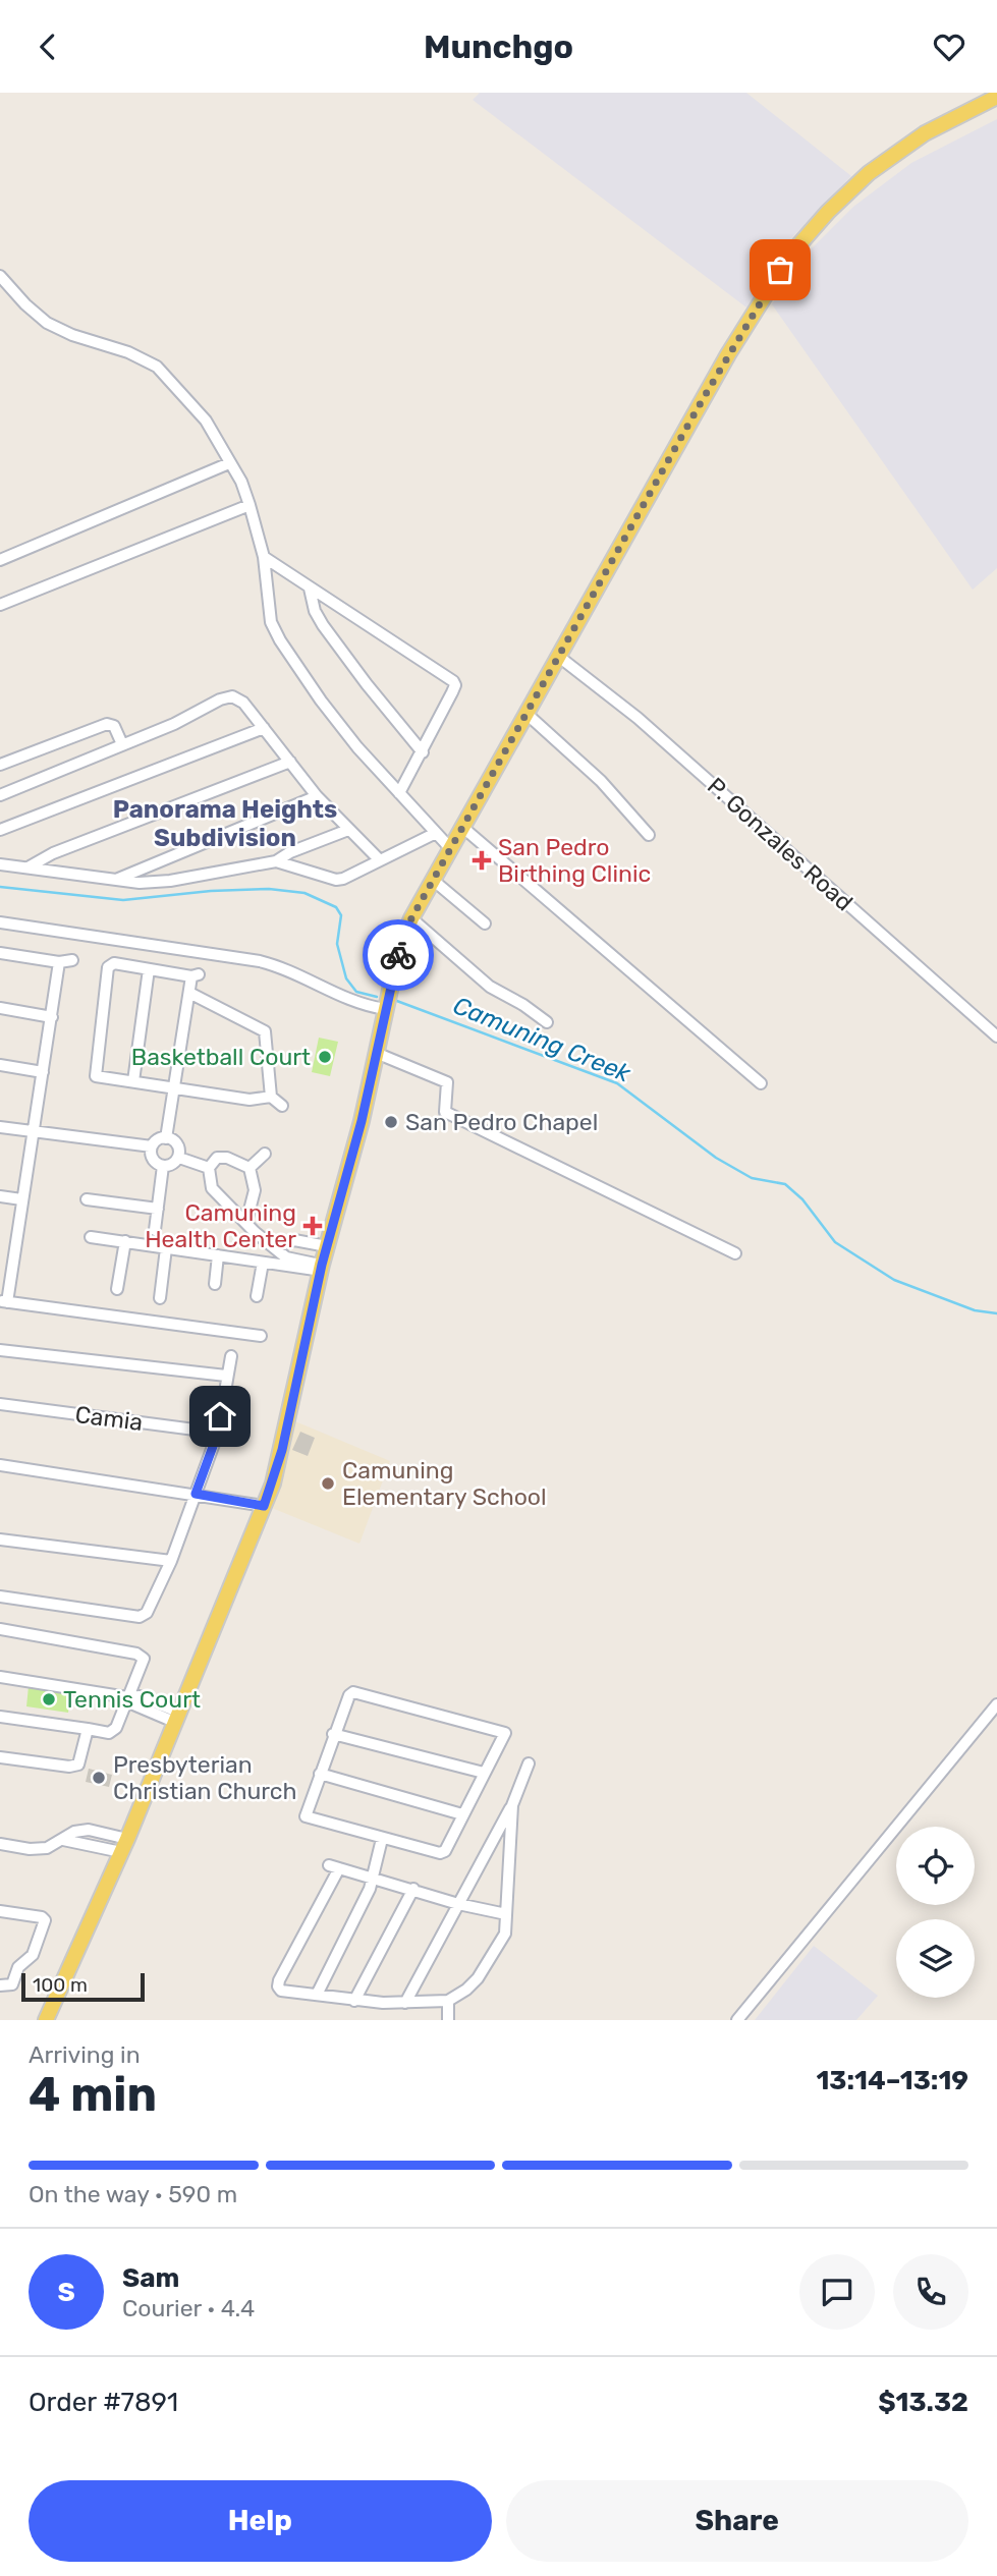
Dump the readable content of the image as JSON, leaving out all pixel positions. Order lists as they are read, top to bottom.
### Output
{
  "streets": {
    "street": ["P. Gonzales Road", "Camia"]
  },
  "districts": ["Panorama Heights Subdivision"],
  "water": ["Camuning Creek"],
  "places": {
    "health": ["San Pedro Birthing Clinic", "Camuning Health Center"],
    "other": [
      "Basketball Court",
      "San Pedro Chapel",
      "Camuning Elementary School",
      "Tennis Court",
      "Presbyterian Christian Church"
    ]
  },
  "scale_bar": "100 m",
  "page": {
    "header": "Munchgo",
    "scale": "100 m",
    "heading": ["4 min", "Arriving in", "13:14–13:19"],
    "panel": [
      "Sam",
      "Courier · 4.4",
      "Order #7891",
      "$13.32"
    ],
    "bar": "On the way · 590 m",
    "round": "S",
    "buttons": ["Help", "Share"]
  }
}
